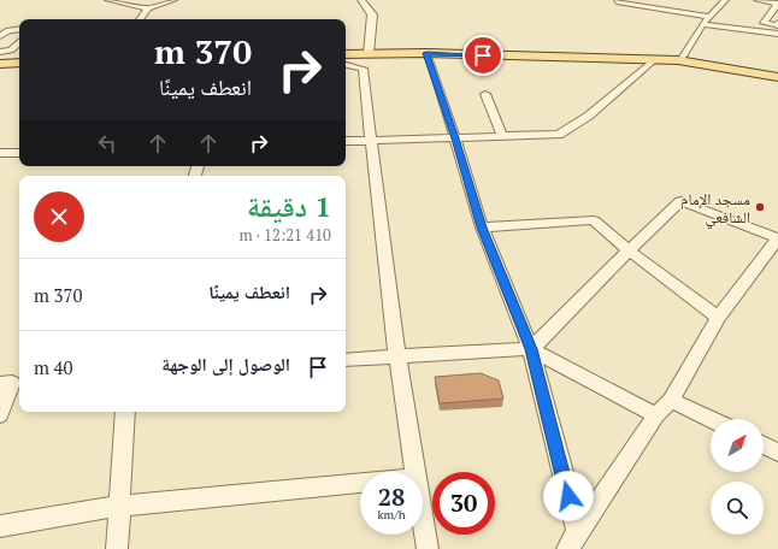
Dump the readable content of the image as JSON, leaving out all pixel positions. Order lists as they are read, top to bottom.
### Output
{
  "places": ["مسجد الإمام الشافعي"],
  "north": "top right",
  "page": {
    "turn": ["370 m", "انعطف يمينًا"],
    "heading": ["1 دقيقة", "410 m · 12:21"],
    "list": [
      {
        "name": "انعطف يمينًا",
        "value": "370 m"
      },
      {
        "name": "الوصول إلى الوجهة",
        "value": "40 m"
      }
    ],
    "speed": "28 km/h",
    "limit": "30"
  }
}
